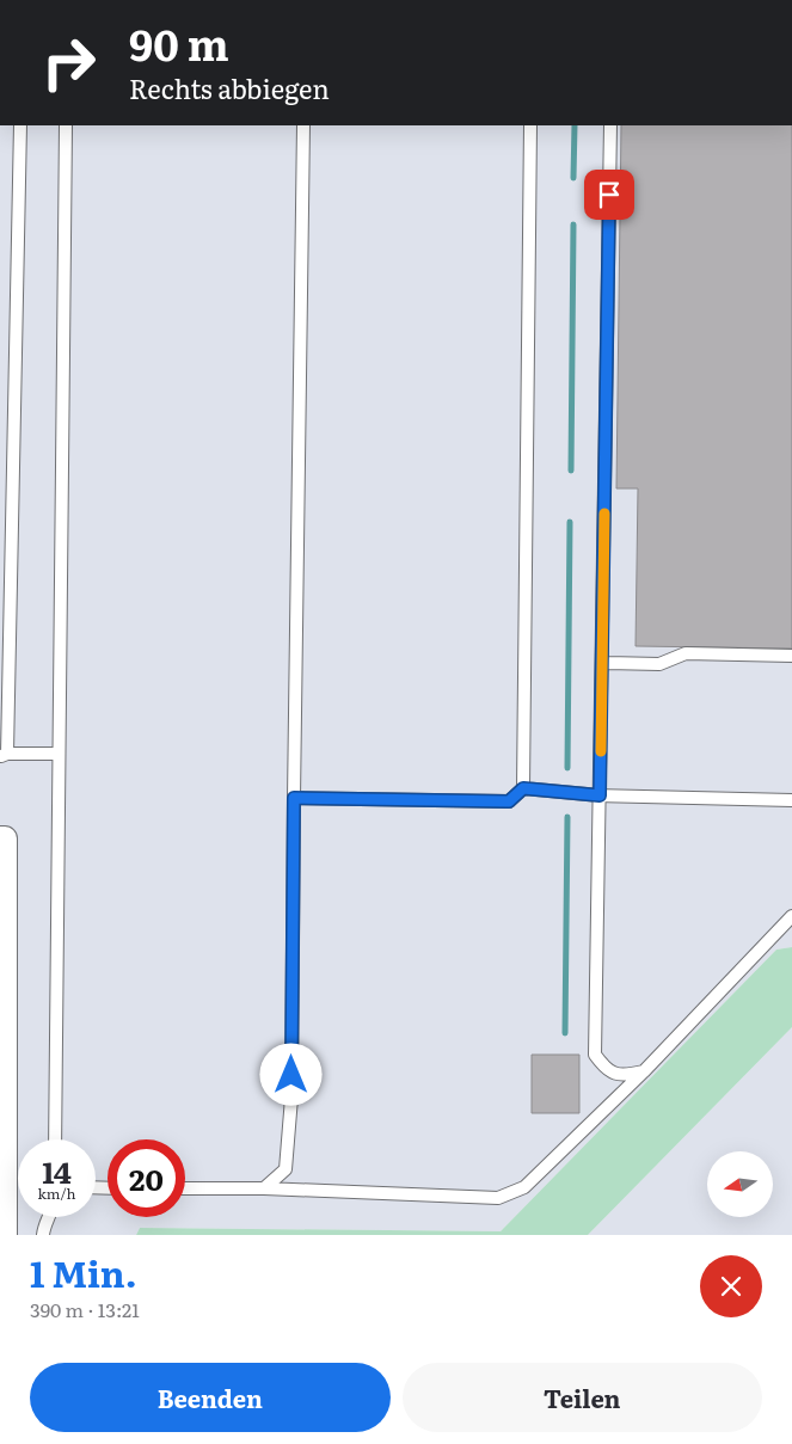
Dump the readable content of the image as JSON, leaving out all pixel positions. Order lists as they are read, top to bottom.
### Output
{
  "north": "left",
  "page": {
    "turn": ["90 m", "Rechts abbiegen"],
    "speed": "14 km/h",
    "limit": "20",
    "heading": ["1 Min.", "390 m · 13:21"],
    "buttons": ["Beenden", "Teilen"]
  }
}
